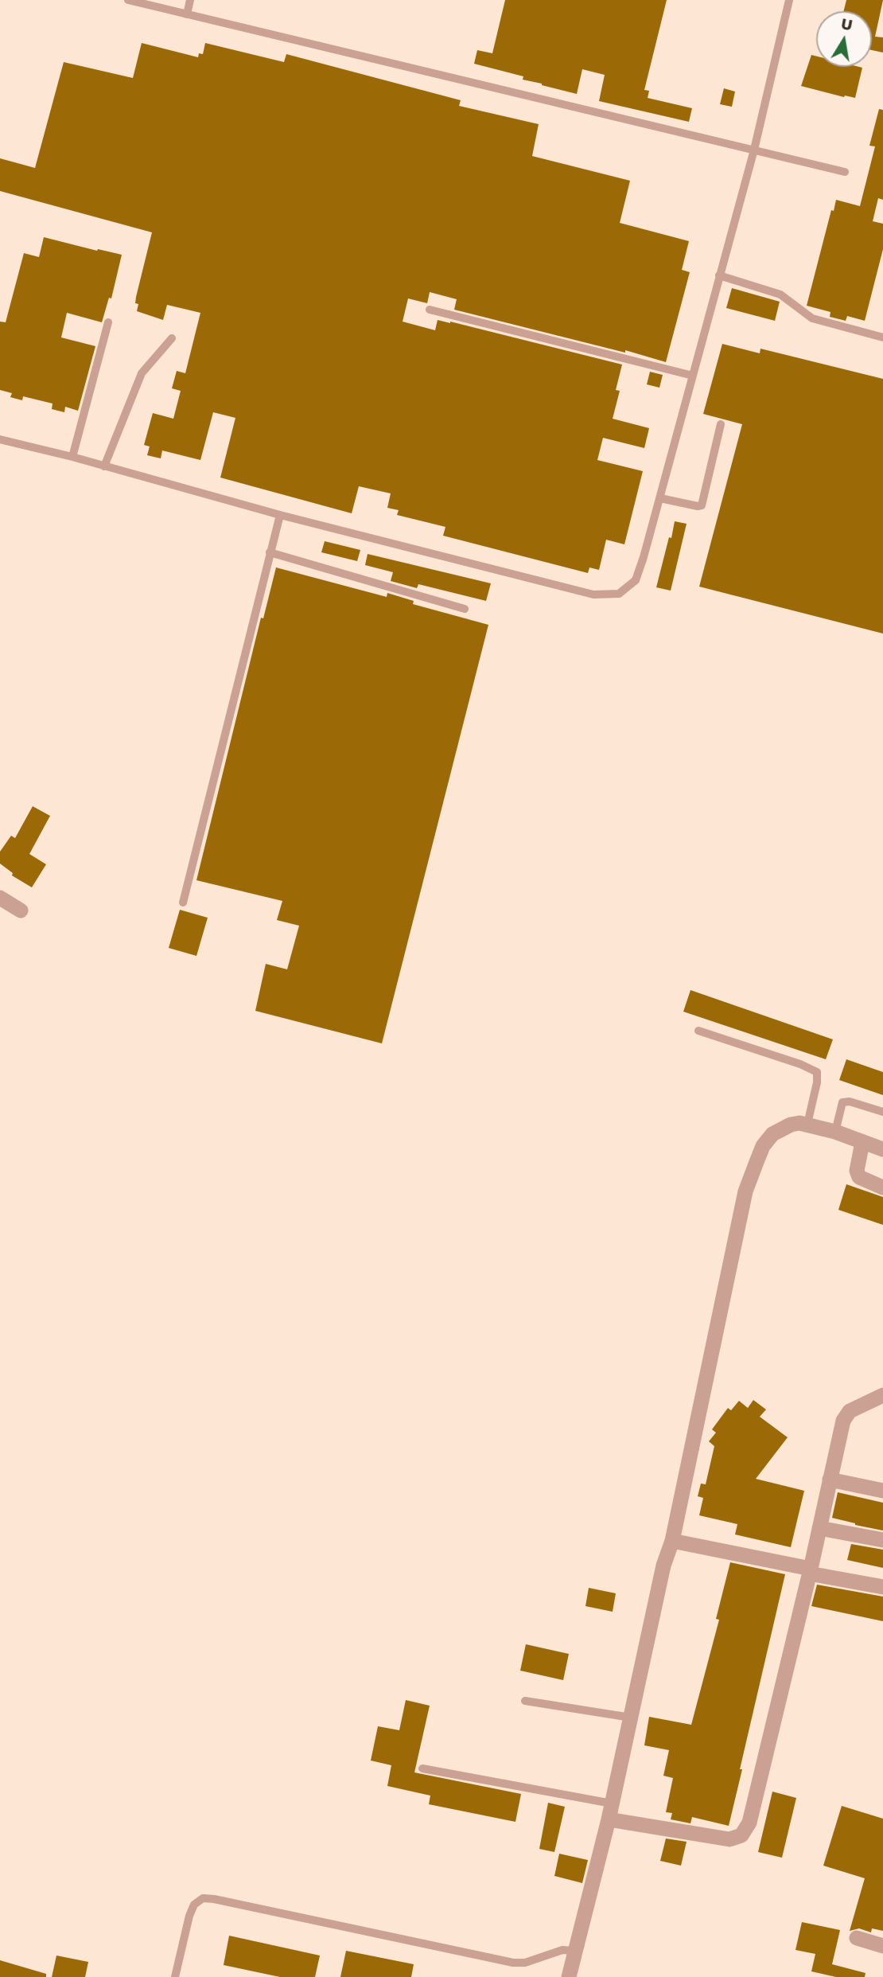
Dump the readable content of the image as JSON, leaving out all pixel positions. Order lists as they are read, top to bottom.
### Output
{
  "north": "top"
}
